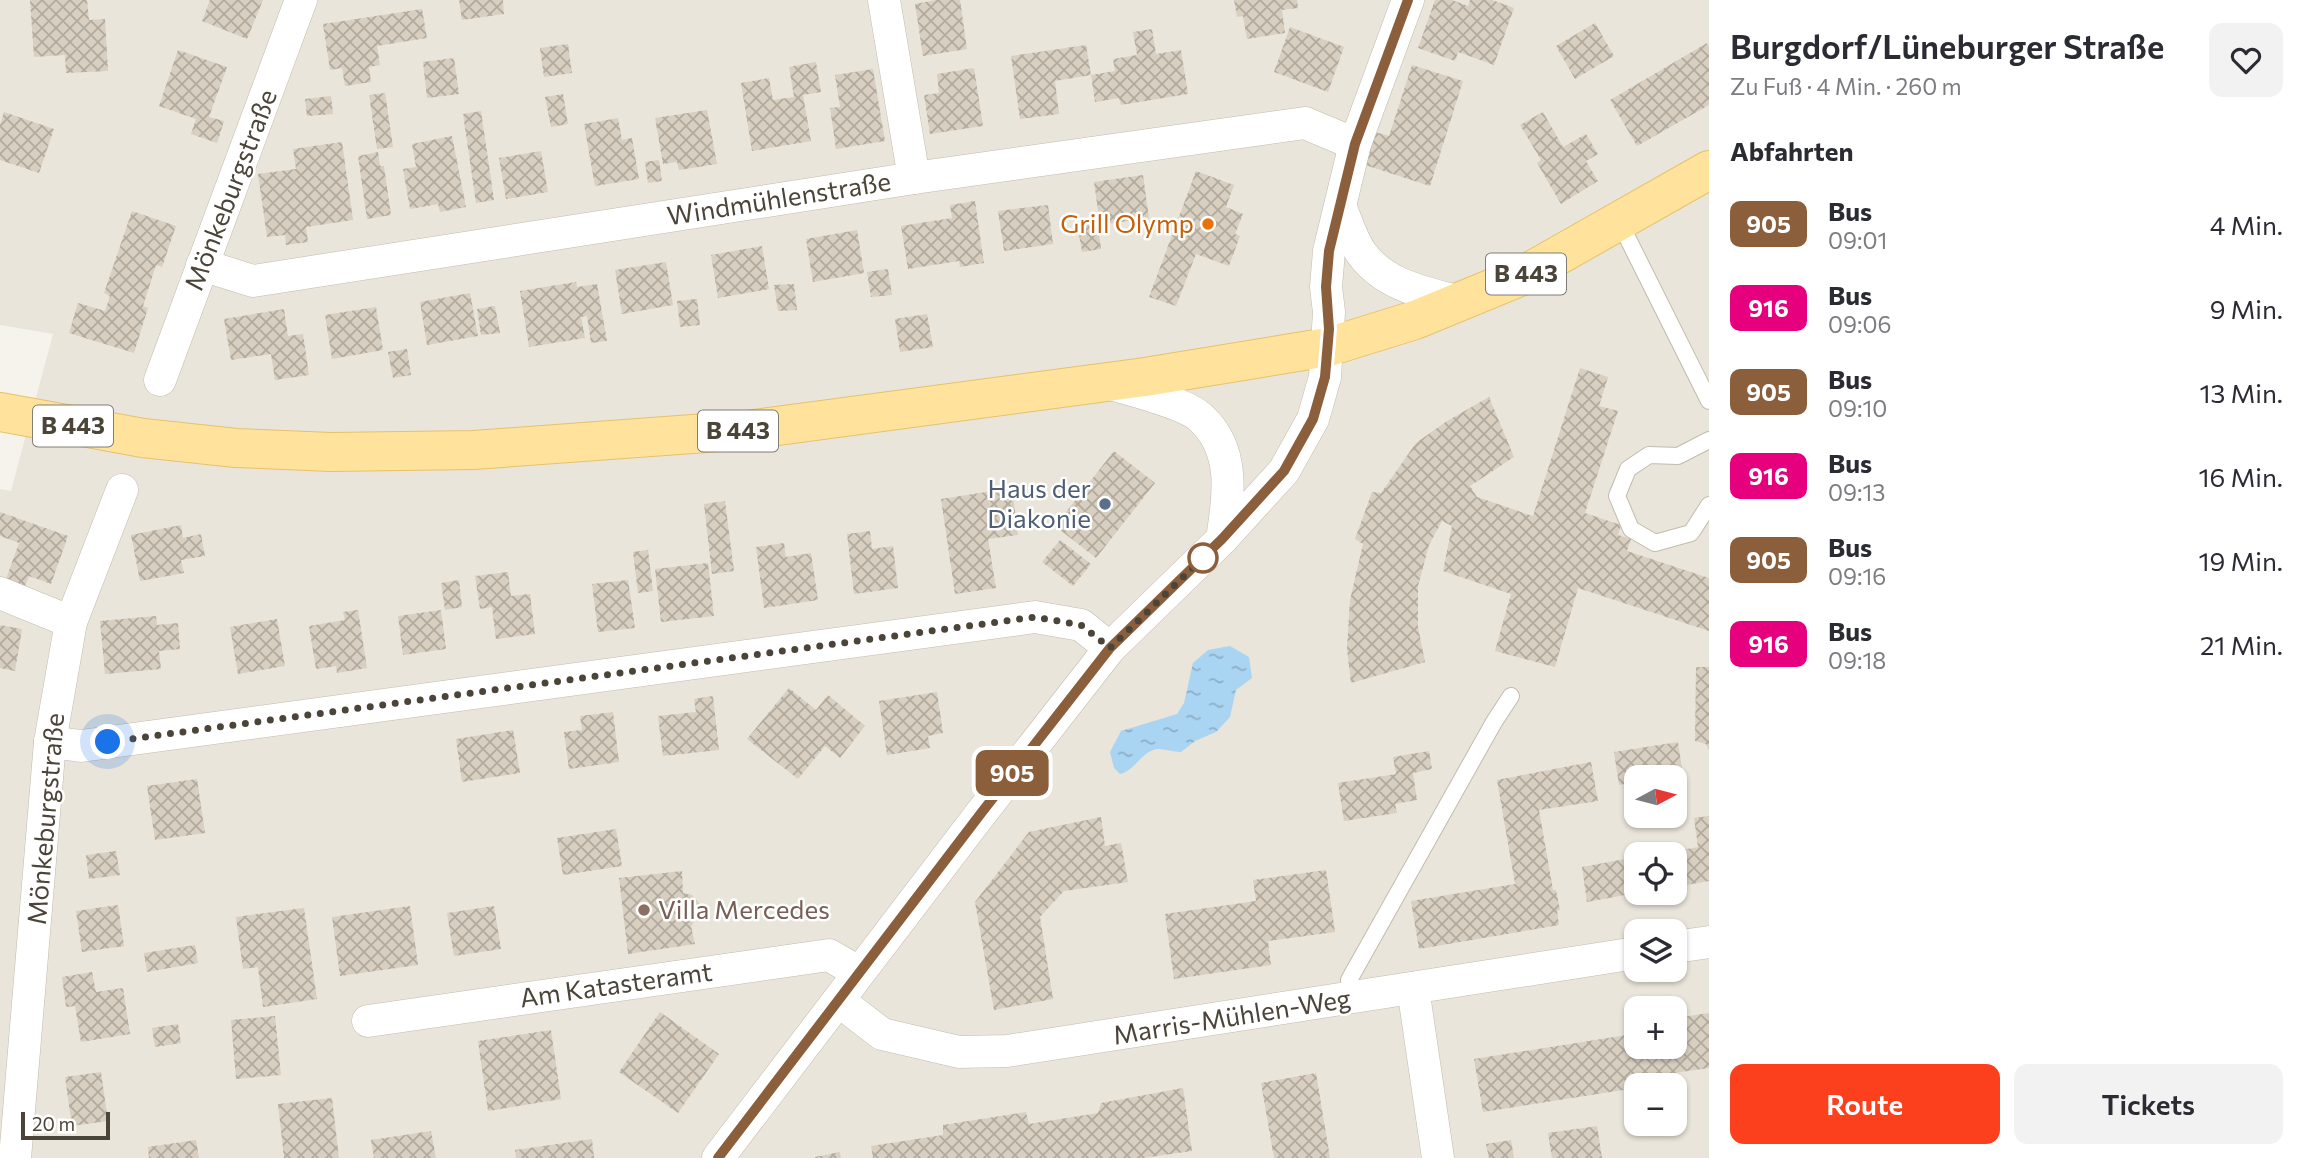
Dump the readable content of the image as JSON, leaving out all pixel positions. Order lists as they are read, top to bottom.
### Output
{
  "streets": {
    "main road": ["B 443"],
    "street": [
      "Mönkeburgstraße",
      "Windmühlenstraße",
      "Am Katasteramt",
      "Marris-Mühlen-Weg"
    ]
  },
  "crossings": [
    ["Mönkeburgstraße", "Windmühlenstraße"]
  ],
  "places": ["Grill Olymp", "Haus der Diakonie", "Villa Mercedes"],
  "lines": ["bus line 905"],
  "scale_bar": "20 m",
  "north": "right",
  "page": {
    "on_map": "905",
    "heading": [
      ["Burgdorf/Lüneburger Straße", "Zu Fuß · 4 Min. · 260 m"],
      "Abfahrten"
    ],
    "list": [
      {
        "mark": "905",
        "name": "Bus",
        "note": "09:01",
        "value": "4 Min."
      },
      {
        "mark": "916",
        "name": "Bus",
        "note": "09:06",
        "value": "9 Min."
      },
      {
        "mark": "905",
        "name": "Bus",
        "note": "09:10",
        "value": "13 Min."
      },
      {
        "mark": "916",
        "name": "Bus",
        "note": "09:13",
        "value": "16 Min."
      },
      {
        "mark": "905",
        "name": "Bus",
        "note": "09:16",
        "value": "19 Min."
      },
      {
        "mark": "916",
        "name": "Bus",
        "note": "09:18",
        "value": "21 Min."
      }
    ],
    "map_buttons": ["+", "−"],
    "buttons": ["Route", "Tickets"],
    "scale": "20 m"
  }
}
